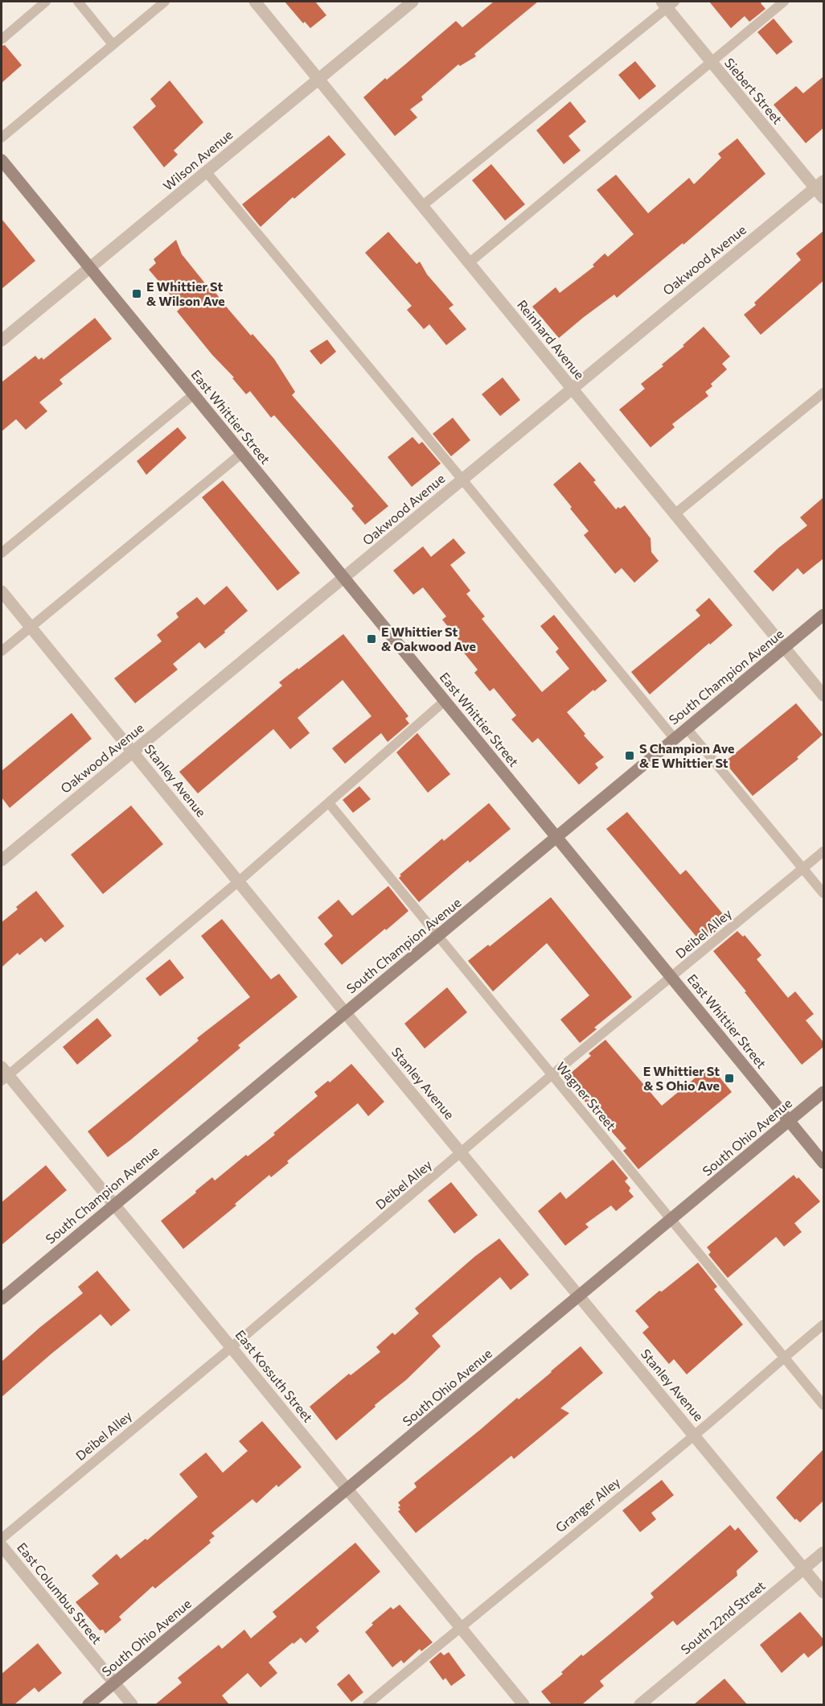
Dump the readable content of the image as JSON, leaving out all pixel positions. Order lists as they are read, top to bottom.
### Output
{
  "streets": {
    "street": [
      "Siebert Street",
      "Wilson Avenue",
      "Oakwood Avenue",
      "Reinhard Avenue",
      "East Whittier Street",
      "South Champion Avenue",
      "Stanley Avenue",
      "South Ohio Avenue",
      "East Kossuth Street",
      "East Columbus Street",
      "South 22nd Street"
    ],
    "lane": ["Deibel Alley", "Wagner Street", "Granger Alley"]
  },
  "crossings": [
    ["Siebert Street", "Oakwood Avenue"],
    ["Wilson Avenue", "Reinhard Avenue"],
    ["Wilson Avenue", "East Whittier Street"],
    ["Oakwood Avenue", "Reinhard Avenue"],
    ["Oakwood Avenue", "East Whittier Street"],
    ["Oakwood Avenue", "Stanley Avenue"],
    ["Reinhard Avenue", "South Champion Avenue"],
    ["East Whittier Street", "South Champion Avenue"],
    ["East Whittier Street", "Deibel Alley"],
    ["East Whittier Street", "South Ohio Avenue"],
    ["South Champion Avenue", "Stanley Avenue"],
    ["South Champion Avenue", "Wagner Street"],
    ["South Champion Avenue", "East Kossuth Street"],
    ["Stanley Avenue", "Deibel Alley"],
    ["Stanley Avenue", "South Ohio Avenue"],
    ["Stanley Avenue", "Granger Alley"],
    ["Stanley Avenue", "South 22nd Street"],
    ["Deibel Alley", "Wagner Street"],
    ["Deibel Alley", "East Kossuth Street"],
    ["Wagner Street", "South Ohio Avenue"],
    ["Wagner Street", "Granger Alley"],
    ["South Ohio Avenue", "East Kossuth Street"],
    ["South Ohio Avenue", "East Columbus Street"],
    ["East Kossuth Street", "Granger Alley"]
  ],
  "places": {
    "transit": [
      "E Whittier St & Wilson Ave",
      "E Whittier St & Oakwood Ave",
      "S Champion Ave & E Whittier St",
      "E Whittier St & S Ohio Ave"
    ]
  }
}
